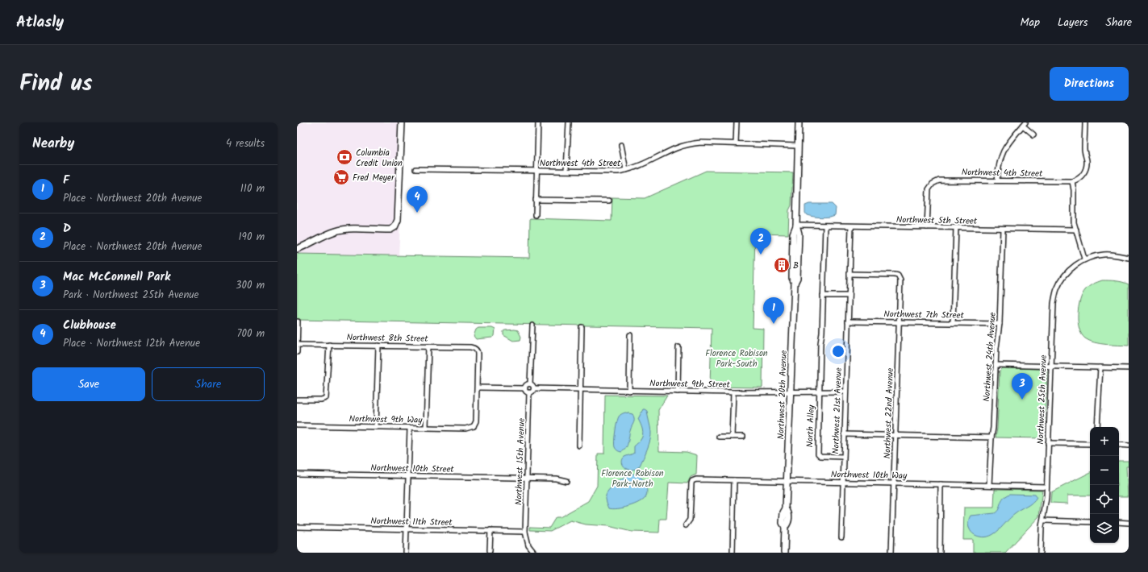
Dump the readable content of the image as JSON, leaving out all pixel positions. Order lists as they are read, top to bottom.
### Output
{
  "streets": {
    "street": [
      "Northwest 4th Street",
      "Northwest 5th Street",
      "Northwest 7th Street",
      "Northwest 8th Street",
      "Northwest 24th Avenue",
      "Northwest 9th Street",
      "Northwest 20th Avenue",
      "Northwest 25th Avenue",
      "Northwest 21st Avenue",
      "Northwest 22nd Avenue",
      "Northwest 9th Way",
      "North Alley",
      "Northwest 15th Avenue",
      "Northwest 10th Street",
      "Northwest 10th Way",
      "Northwest 11th Street"
    ]
  },
  "crossings": [
    ["Northwest 4th Street", "Northwest 5th Street"],
    ["Northwest 4th Street", "Northwest 20th Avenue"],
    ["Northwest 5th Street", "Northwest 24th Avenue"],
    ["Northwest 5th Street", "Northwest 20th Avenue"],
    ["Northwest 5th Street", "Northwest 21st Avenue"],
    ["Northwest 7th Street", "Northwest 24th Avenue"],
    ["Northwest 7th Street", "Northwest 21st Avenue"],
    ["Northwest 7th Street", "Northwest 22nd Avenue"],
    ["Northwest 8th Street", "Northwest 9th Way"],
    ["Northwest 24th Avenue", "Northwest 10th Way"],
    ["Northwest 9th Street", "Northwest 20th Avenue"],
    ["Northwest 9th Street", "Northwest 21st Avenue"],
    ["Northwest 9th Street", "North Alley"],
    ["Northwest 9th Street", "Northwest 15th Avenue"],
    ["Northwest 20th Avenue", "Northwest 10th Way"],
    ["Northwest 25th Avenue", "Northwest 10th Way"],
    ["Northwest 21st Avenue", "Northwest 22nd Avenue"],
    ["Northwest 21st Avenue", "North Alley"],
    ["Northwest 21st Avenue", "Northwest 10th Way"],
    ["Northwest 22nd Avenue", "Northwest 10th Way"],
    ["Northwest 15th Avenue", "Northwest 10th Street"],
    ["Northwest 15th Avenue", "Northwest 11th Street"]
  ],
  "parks": ["Florence Robison Park-South", "Florence Robison Park-North"],
  "places": {
    "bank": ["Columbia Credit Union"],
    "supermarket": ["Fred Meyer"],
    "building": ["B"]
  },
  "page": {
    "header": "Atlasly",
    "nav": ["Map", "Layers", "Share"],
    "title": "Find us",
    "buttons": [
      "Directions",
      ["Save", "Share"]
    ],
    "heading": ["Nearby", "4 results"],
    "list": [
      {
        "mark": "1",
        "name": "F",
        "note": "Place · Northwest 20th Avenue",
        "value": "110 m"
      },
      {
        "mark": "2",
        "name": "D",
        "note": "Place · Northwest 20th Avenue",
        "value": "190 m"
      },
      {
        "mark": "3",
        "name": "Mac McConnell Park",
        "note": "Park · Northwest 25th Avenue",
        "value": "300 m"
      },
      {
        "mark": "4",
        "name": "Clubhouse",
        "note": "Place · Northwest 12th Avenue",
        "value": "700 m"
      }
    ],
    "pins": [
      "4",
      "2",
      "1",
      "3"
    ],
    "map_buttons": ["+", "−"]
  }
}
